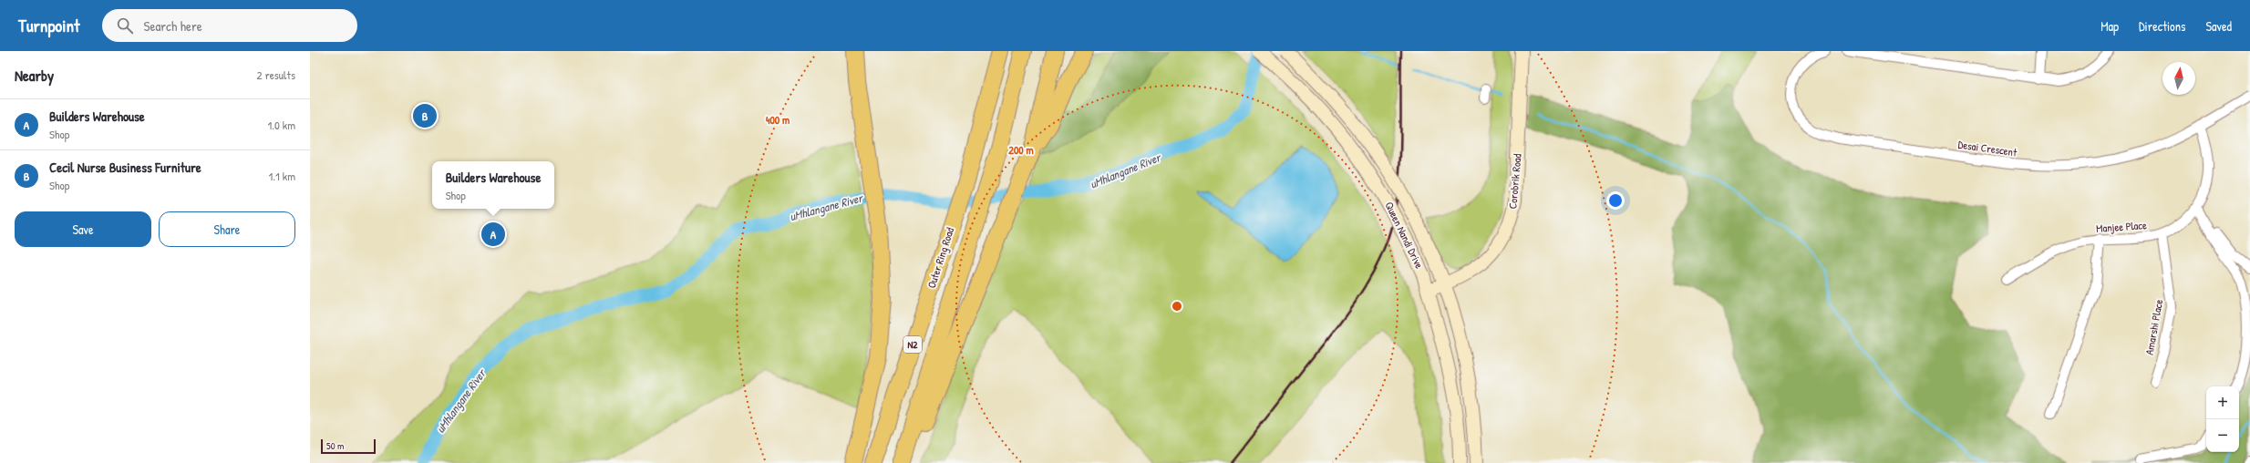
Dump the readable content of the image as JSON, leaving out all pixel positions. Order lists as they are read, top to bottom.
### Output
{
  "streets": {
    "highway": ["Outer Ring Road", "N2"],
    "main road": ["Corobrik Road", "Queen Nandi Drive"],
    "street": ["Desai Crescent", "Manjee Place", "Amarshi Place"]
  },
  "crossings": [
    ["Desai Crescent", "Manjee Place"],
    ["Corobrik Road", "Queen Nandi Drive"],
    ["Manjee Place", "Amarshi Place"]
  ],
  "water": ["uMhlangane River"],
  "scale_bar": "50 m",
  "north": "top",
  "page": {
    "header": "Turnpoint",
    "search": "Search here",
    "nav": ["Map", "Directions", "Saved"],
    "heading": ["Nearby", "2 results"],
    "list": [
      {
        "mark": "A",
        "name": "Builders Warehouse",
        "note": "Shop",
        "value": "1.0 km"
      },
      {
        "mark": "B",
        "name": "Cecil Nurse Business Furniture",
        "note": "Shop",
        "value": "1.1 km"
      }
    ],
    "pins": ["B", "A"],
    "popup": ["Builders Warehouse", "Shop"],
    "buttons": ["Save", "Share"],
    "map_buttons": ["+", "−"],
    "scale": "50 m"
  },
  "rings": ["400 m", "200 m"]
}
